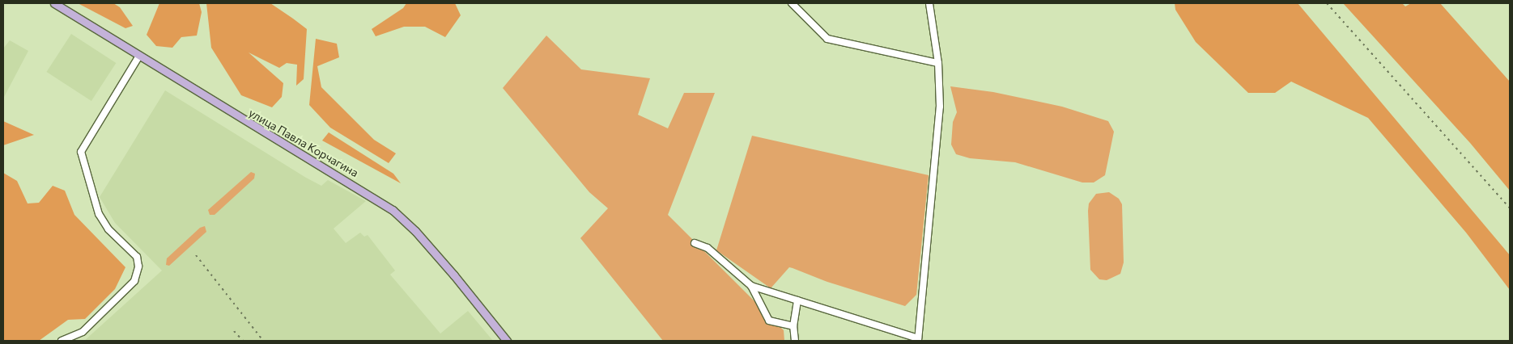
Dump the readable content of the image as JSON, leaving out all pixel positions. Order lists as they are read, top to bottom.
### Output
{
  "streets": {
    "main road": ["улица Павла Корчагина"]
  }
}
